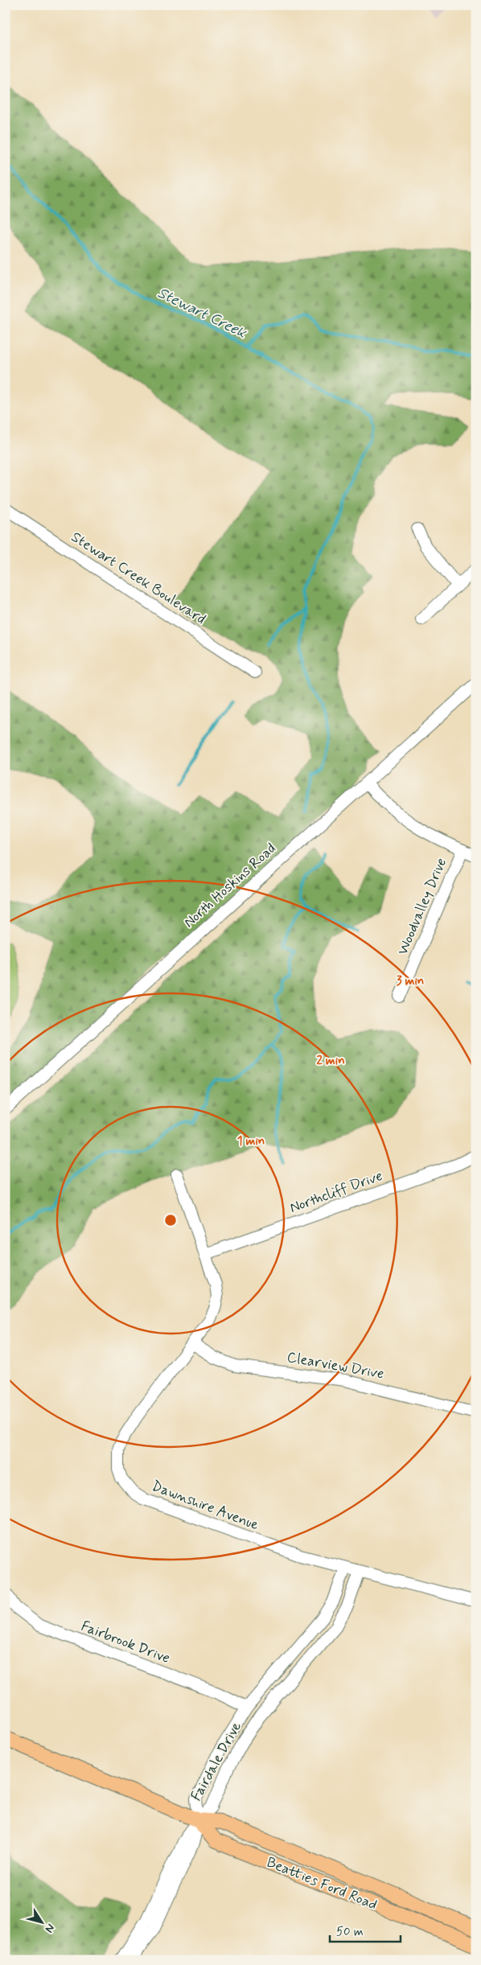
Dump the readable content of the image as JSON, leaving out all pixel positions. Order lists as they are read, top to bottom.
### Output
{
  "streets": {
    "main road": ["Beatties Ford Road"],
    "street": [
      "Stewart Creek Boulevard",
      "North Hoskins Road",
      "Woodvalley Drive",
      "Northcliff Drive",
      "Clearview Drive",
      "Dawnshire Avenue",
      "Fairbrook Drive",
      "Fairdale Drive"
    ]
  },
  "crossings": [
    ["Northcliff Drive", "Dawnshire Avenue"],
    ["Clearview Drive", "Dawnshire Avenue"],
    ["Dawnshire Avenue", "Fairdale Drive"],
    ["Fairbrook Drive", "Fairdale Drive"],
    ["Fairdale Drive", "Beatties Ford Road"]
  ],
  "water": ["Stewart Creek"],
  "scale_bar": "50 m",
  "north": "bottom right",
  "rings": ["3 min", "2 min", "1 min"]
}
